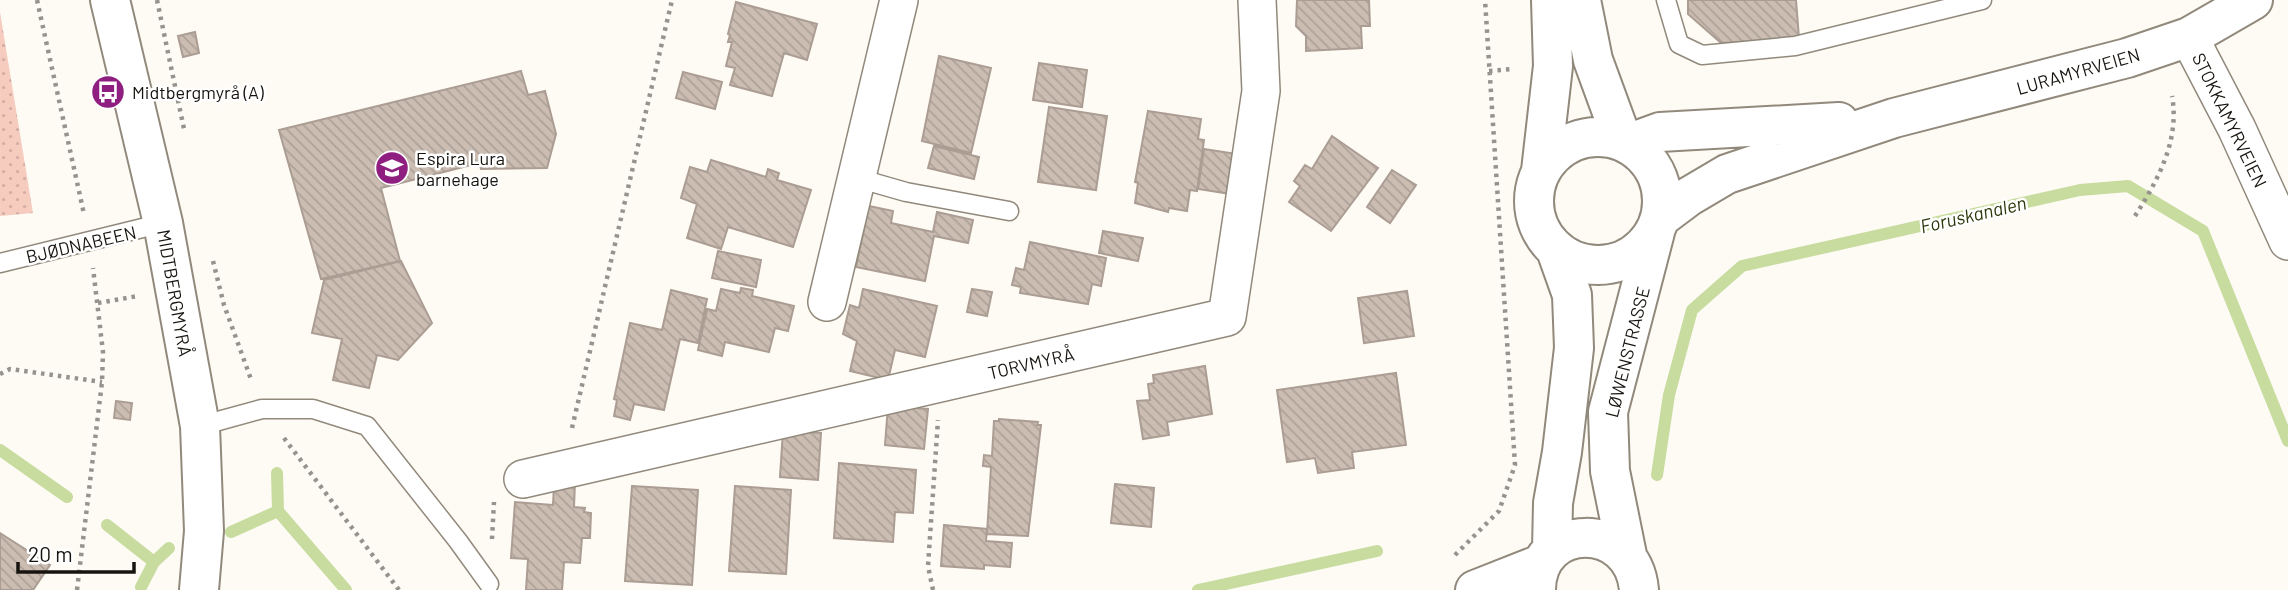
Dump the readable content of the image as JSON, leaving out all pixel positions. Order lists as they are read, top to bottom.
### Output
{
  "streets": {
    "street": [
      "LURAMYRVEIEN",
      "STOKKAMYRVEIEN",
      "MIDTBERGMYRÅ",
      "LØWENSTRASSE",
      "TORVMYRÅ"
    ],
    "lane": ["BJØDNABEEN"]
  },
  "crossings": [
    ["LURAMYRVEIEN", "STOKKAMYRVEIEN"],
    ["LURAMYRVEIEN", "LØWENSTRASSE"],
    ["BJØDNABEEN", "MIDTBERGMYRÅ"]
  ],
  "water": ["Foruskanalen"],
  "places": {
    "bus stop": ["Midtbergmyrå (A)"],
    "school or university": ["Espira Lura barnehage"]
  },
  "scale_bar": "20 m"
}
